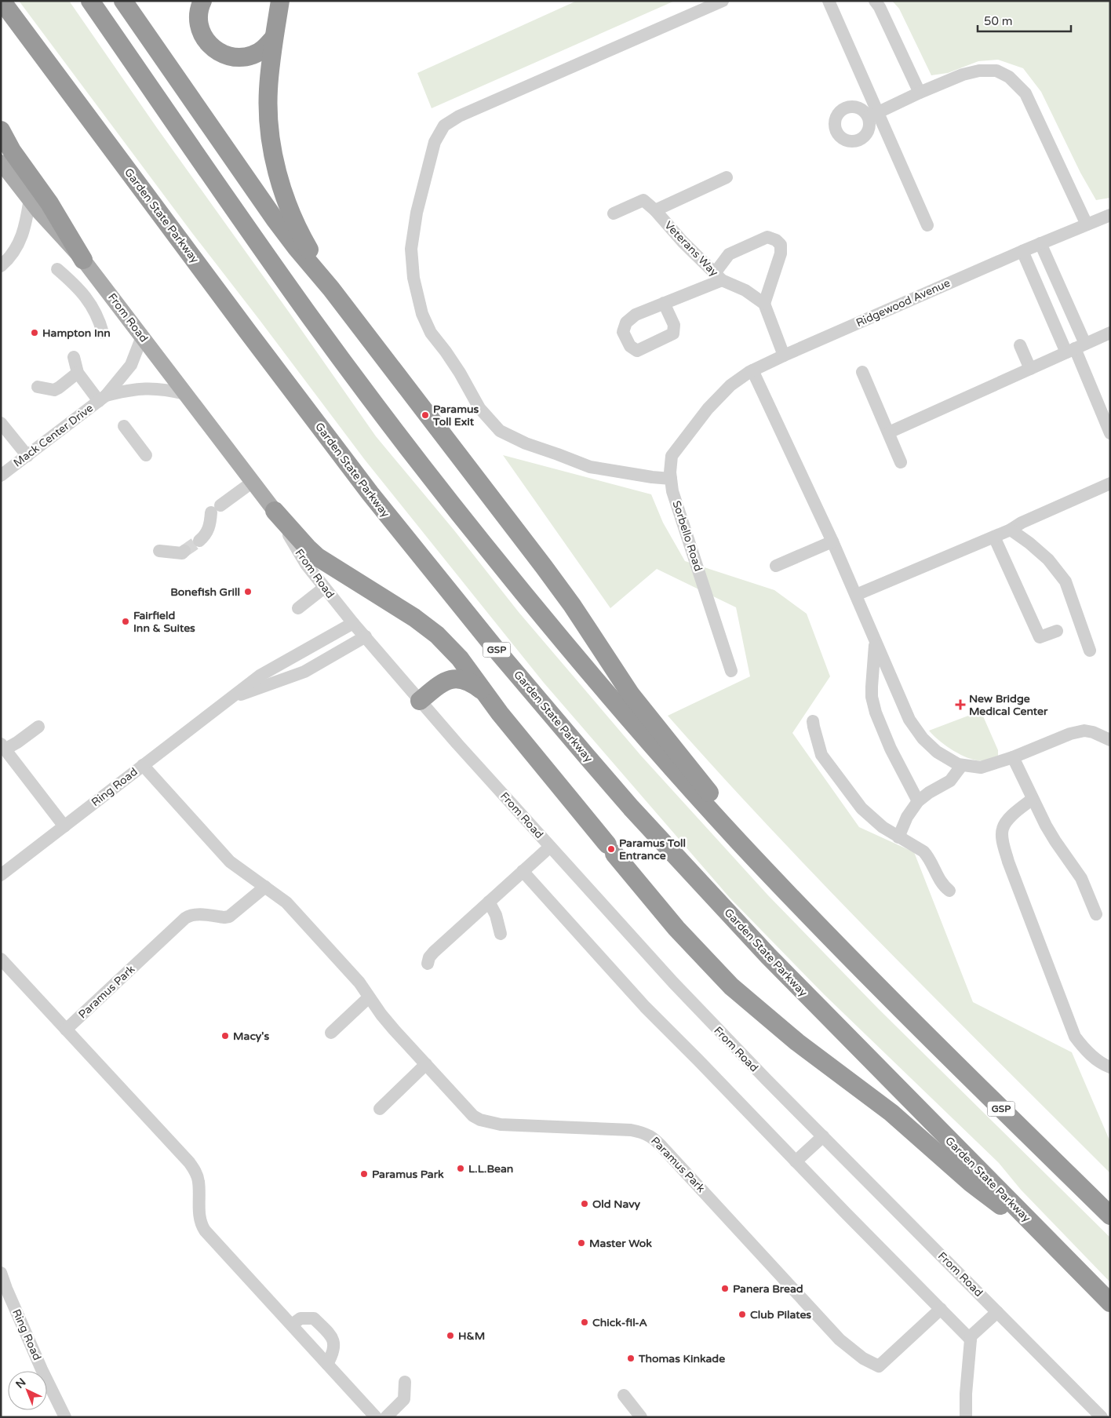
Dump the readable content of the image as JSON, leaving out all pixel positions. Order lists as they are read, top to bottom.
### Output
{
  "streets": {
    "highway": ["Garden State Parkway", "GSP"],
    "main road": ["From Road"],
    "street": [
      "Veterans Way",
      "Ridgewood Avenue",
      "Mack Center Drive",
      "Sorbello Road",
      "Ring Road",
      "Paramus Park"
    ]
  },
  "crossings": [
    ["Ridgewood Avenue", "Sorbello Road"],
    ["From Road", "Mack Center Drive"],
    ["From Road", "Ring Road"]
  ],
  "places": {
    "other": [
      "Hampton Inn",
      "Paramus Toll Exit",
      "Bonefish Grill",
      "Fairfield Inn & Suites",
      "Paramus Toll Entrance",
      "Macy's",
      "L.L.Bean",
      "Paramus Park",
      "Old Navy",
      "Master Wok",
      "Panera Bread",
      "Club Pilates",
      "Chick-fil-A",
      "H&M",
      "Thomas Kinkade"
    ],
    "health": ["New Bridge Medical Center"]
  },
  "scale_bar": "50 m",
  "north": "top left"
}
